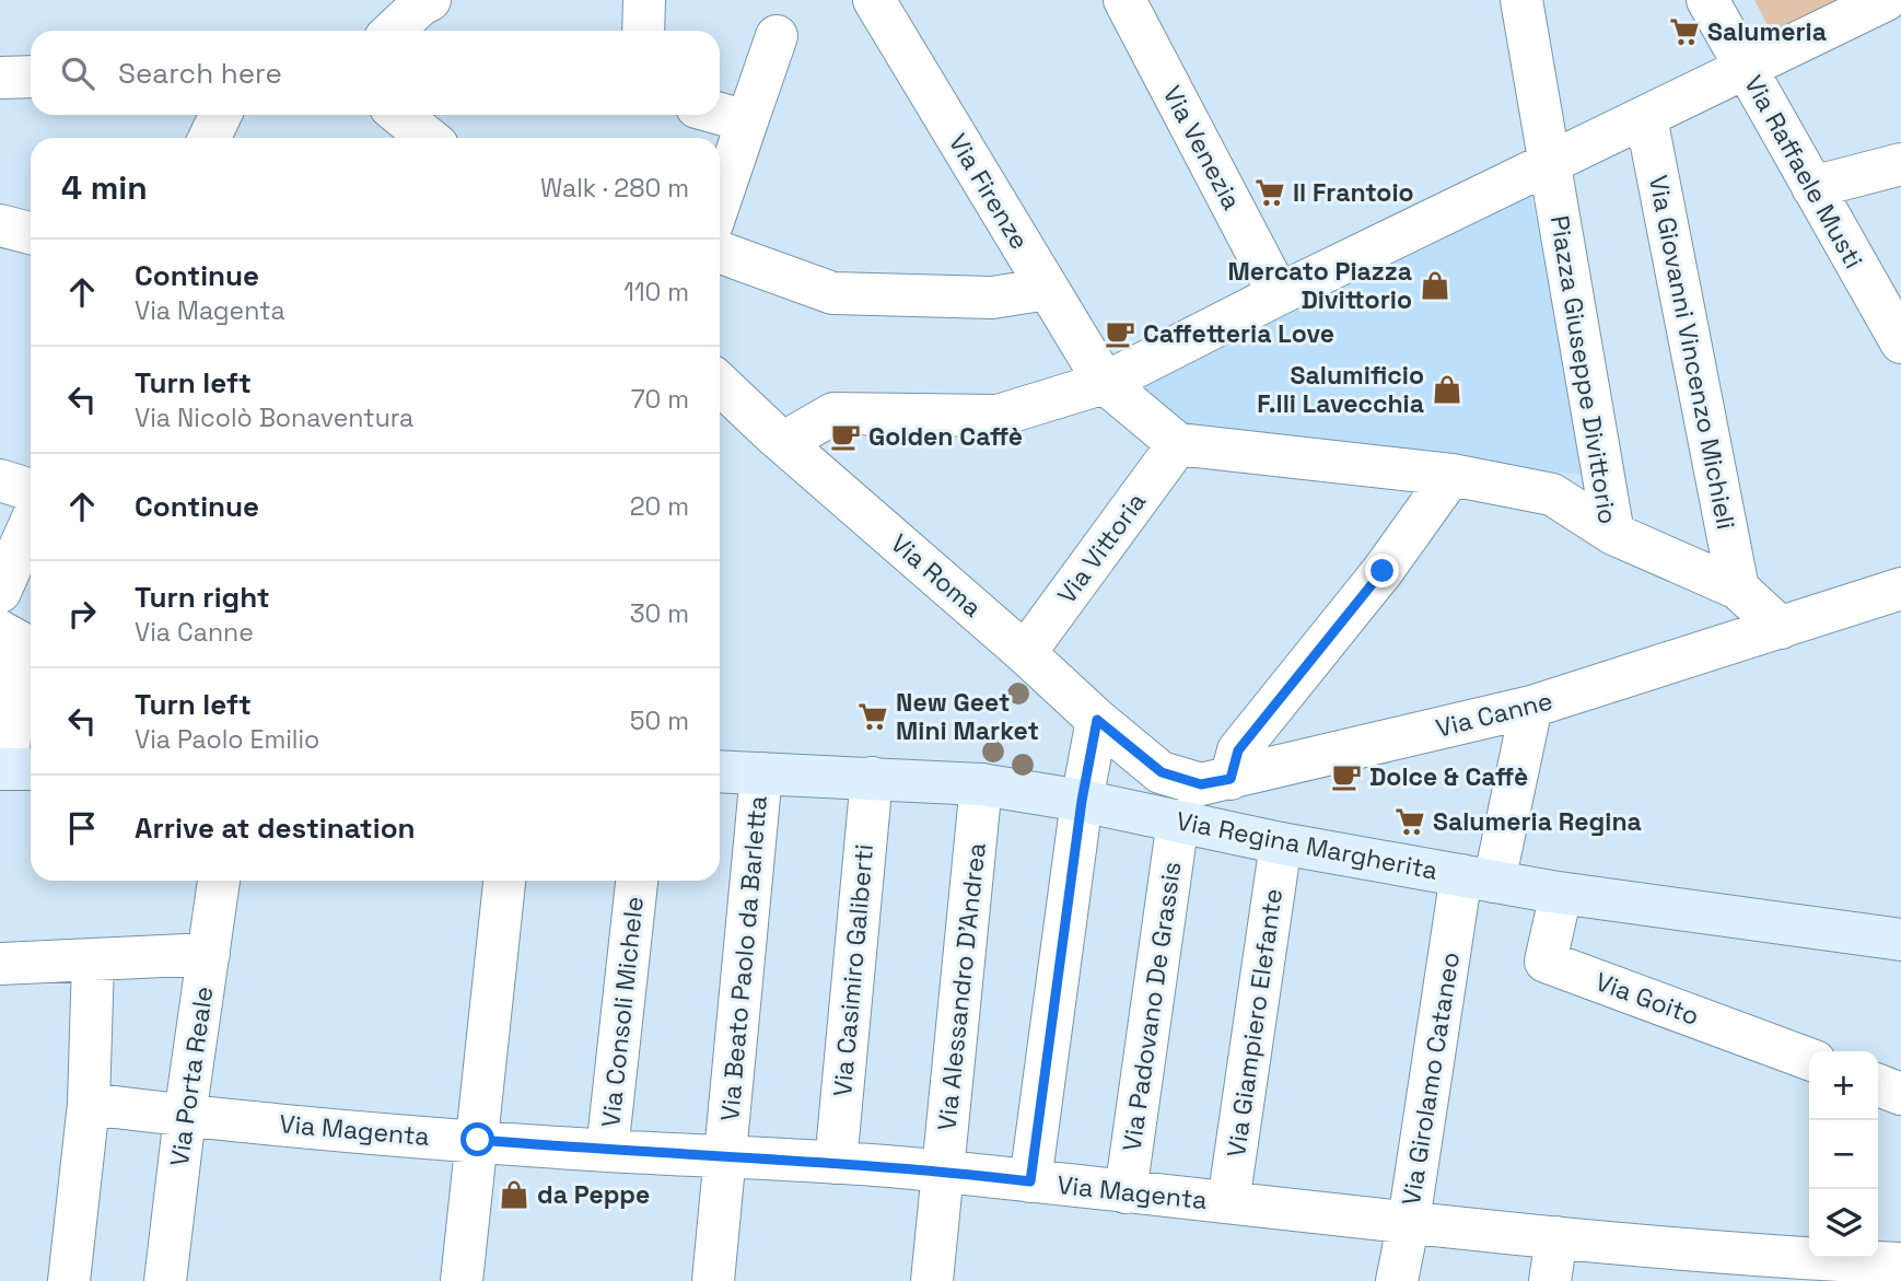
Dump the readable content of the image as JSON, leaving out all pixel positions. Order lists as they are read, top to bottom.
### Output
{
  "streets": {
    "street": [
      "Via Venezia",
      "Via Raffaele Musti",
      "Via Firenze",
      "Via Giovanni Vincenzo Michieli",
      "Piazza Giuseppe Divittorio",
      "Via Vittoria",
      "Via Roma",
      "Via Canne",
      "Via Regina Margherita",
      "Via Beato Paolo da Barletta",
      "Via Casimiro Galiberti",
      "Via Alessandro D'Andrea",
      "Via Goito",
      "Via Padovano De Grassis",
      "Via Consoli Michele",
      "Via Giampiero Elefante",
      "Via Porta Reale",
      "Via Girolamo Cataneo",
      "Via Magenta"
    ]
  },
  "crossings": [
    ["Piazza Giuseppe Divittorio", "Via Vittoria"],
    ["Via Vittoria", "Via Roma"],
    ["Via Roma", "Via Canne"],
    ["Via Canne", "Via Girolamo Cataneo"],
    ["Via Regina Margherita", "Via Beato Paolo da Barletta"],
    ["Via Regina Margherita", "Via Casimiro Galiberti"],
    ["Via Regina Margherita", "Via Alessandro D'Andrea"],
    ["Via Regina Margherita", "Via Goito"],
    ["Via Regina Margherita", "Via Padovano De Grassis"],
    ["Via Regina Margherita", "Via Giampiero Elefante"],
    ["Via Regina Margherita", "Via Girolamo Cataneo"],
    ["Via Beato Paolo da Barletta", "Via Magenta"],
    ["Via Casimiro Galiberti", "Via Magenta"],
    ["Via Alessandro D'Andrea", "Via Magenta"],
    ["Via Padovano De Grassis", "Via Magenta"],
    ["Via Consoli Michele", "Via Magenta"],
    ["Via Giampiero Elefante", "Via Magenta"],
    ["Via Porta Reale", "Via Magenta"],
    ["Via Girolamo Cataneo", "Via Magenta"]
  ],
  "places": {
    "supermarket": [
      "Salumeria",
      "Il Frantoio",
      "New Geet Mini Market",
      "Salumeria Regina"
    ],
    "shop": ["Mercato Piazza Divittorio", "Salumificio F.lli Lavecchia", "da Peppe"],
    "cafe": ["Caffetteria Love", "Golden Caffè", "Dolce & Caffè"]
  },
  "page": {
    "search": "Search here",
    "heading": ["4 min", "Walk · 280 m"],
    "list": [
      ["Continue", "Via Magenta", "110 m"],
      ["Turn left", "Via Nicolò Bonaventura", "70 m"],
      ["Continue", "20 m"],
      ["Turn right", "Via Canne", "30 m"],
      ["Turn left", "Via Paolo Emilio", "50 m"],
      "Arrive at destination"
    ],
    "map_buttons": ["+", "−"]
  }
}
